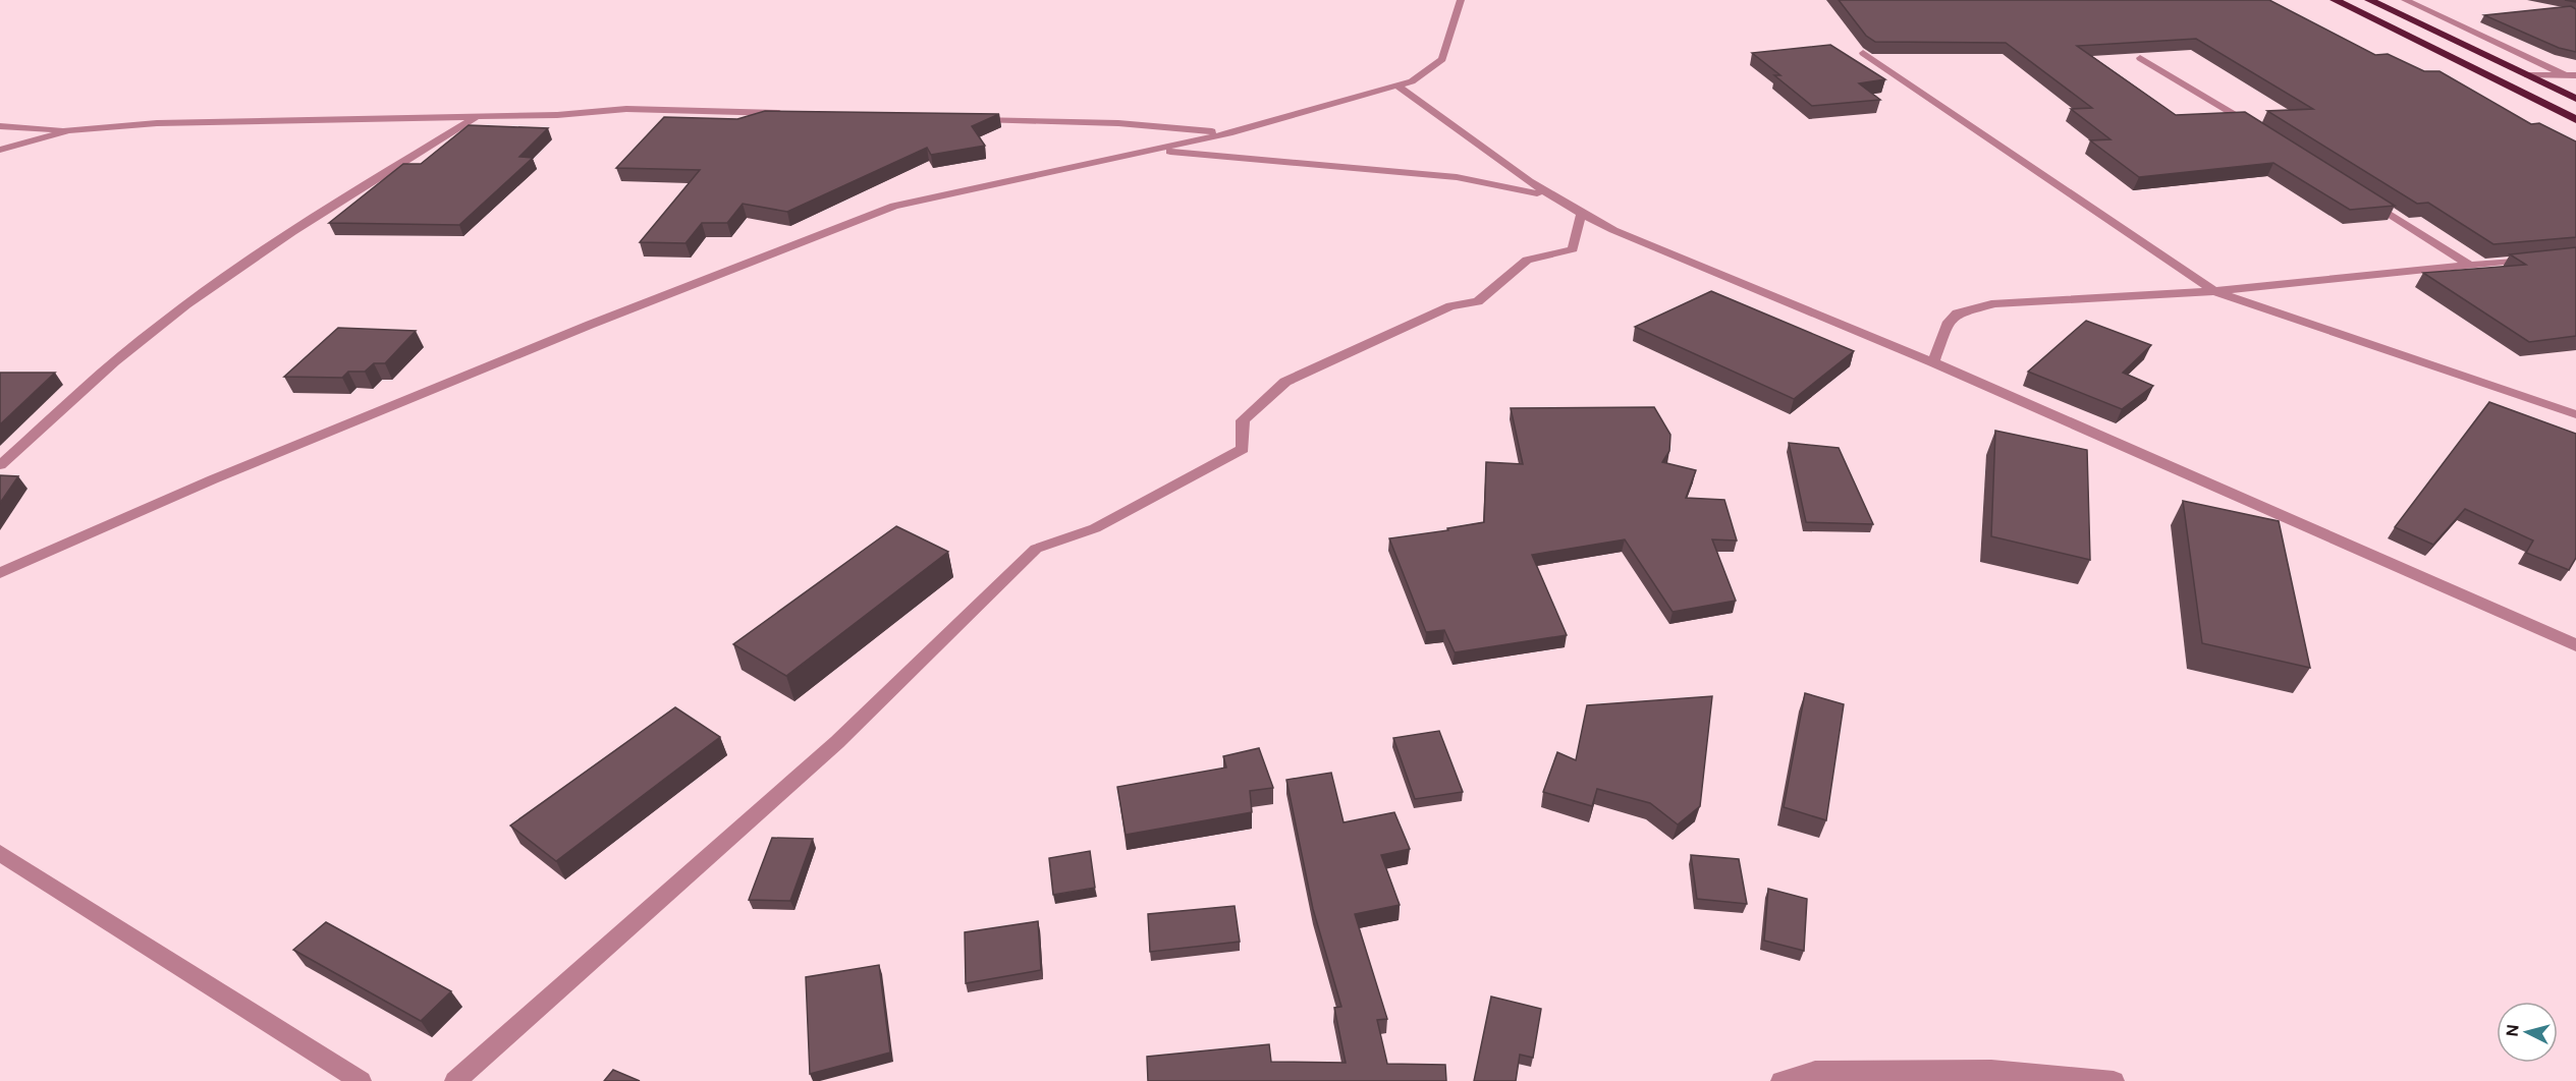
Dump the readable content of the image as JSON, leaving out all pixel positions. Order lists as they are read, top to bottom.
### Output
{
  "north": "left"
}
